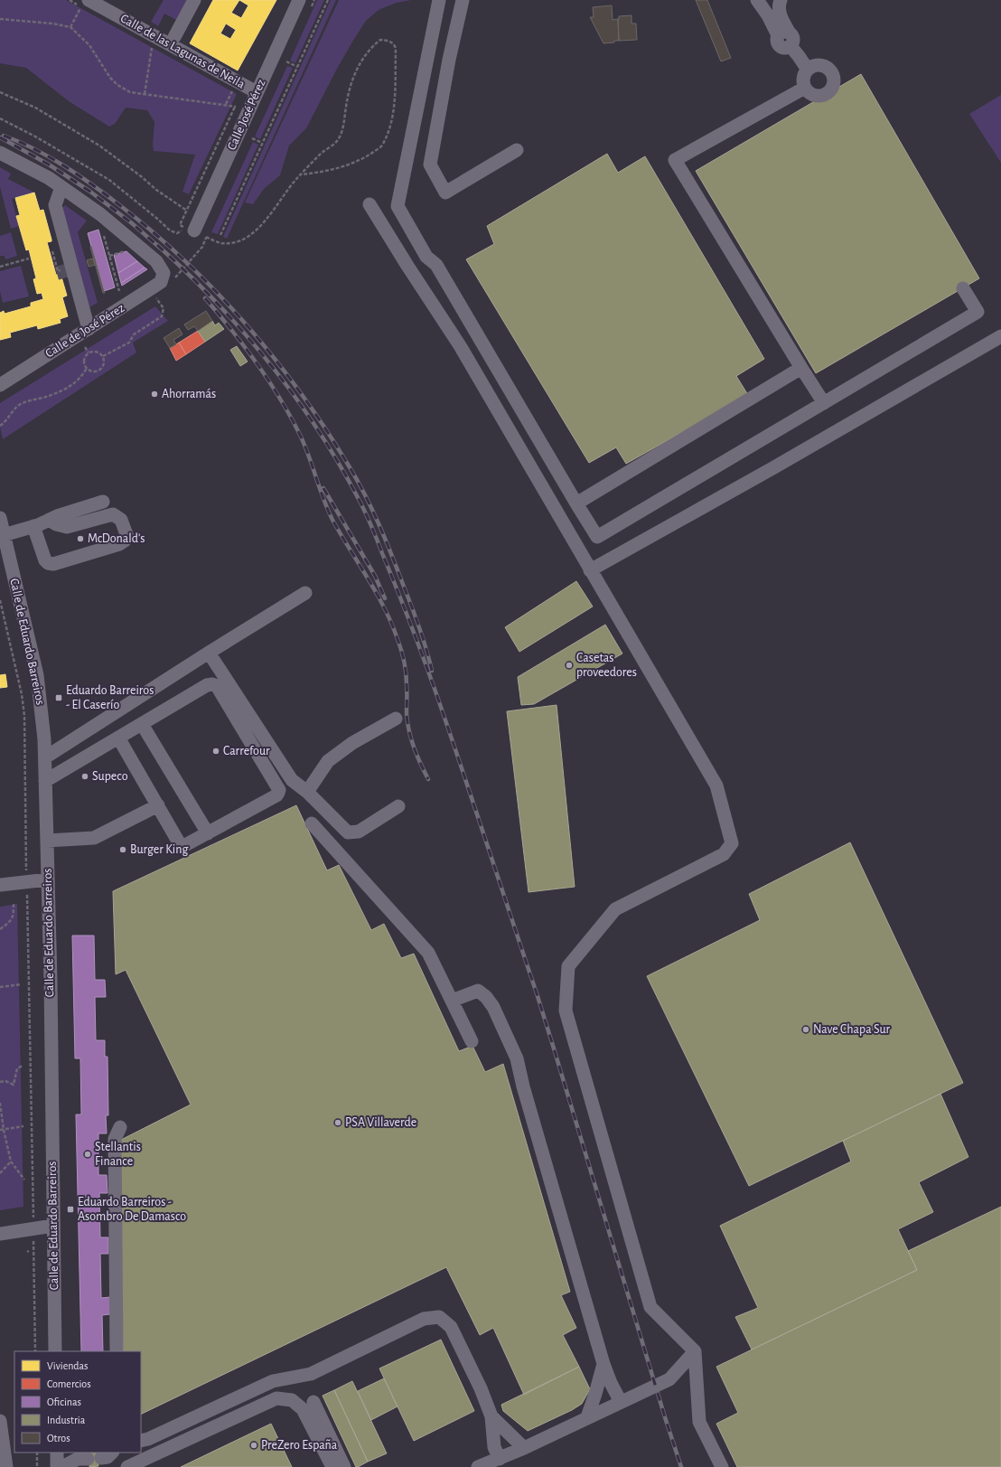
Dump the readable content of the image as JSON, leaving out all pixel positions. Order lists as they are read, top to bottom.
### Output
{
  "streets": {
    "street": [
      "Calle de las Lagunas de Neila",
      "Calle José Pérez",
      "Calle de José Pérez",
      "Calle de Eduardo Barreiros"
    ]
  },
  "crossings": [
    ["Calle de las Lagunas de Neila", "Calle José Pérez"]
  ],
  "places": {
    "other": [
      "Ahorramás",
      "McDonald's",
      "Casetas proveedores",
      "Carrefour",
      "Supeco",
      "Burger King",
      "Nave Chapa Sur",
      "PSA Villaverde",
      "Stellantis Finance",
      "PreZero España"
    ],
    "transit": ["Eduardo Barreiros - El Caserío", "Eduardo Barreiros - Asombro De Damasco"]
  },
  "legend": [
    "Viviendas",
    "Comercios",
    "Oficinas",
    "Industria",
    "Otros"
  ]
}
